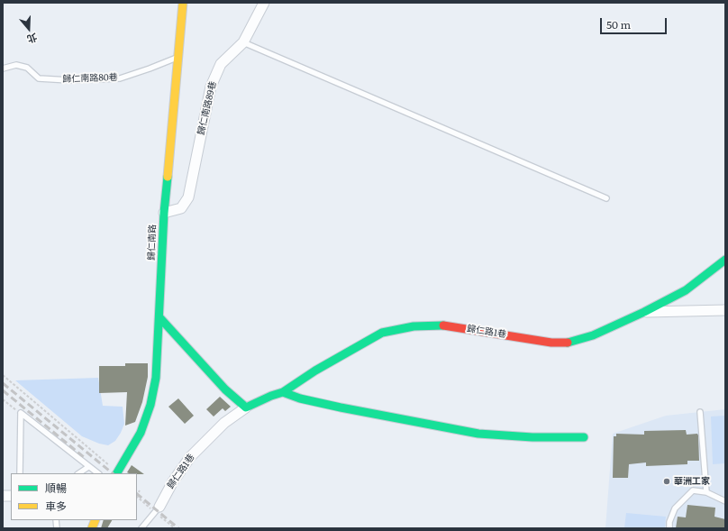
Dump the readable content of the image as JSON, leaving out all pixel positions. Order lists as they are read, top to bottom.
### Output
{
  "streets": {
    "street": ["歸仁南路89巷", "歸仁南路", "歸仁路1巷"],
    "lane": ["歸仁南路80巷"]
  },
  "crossings": [
    ["歸仁南路80巷", "歸仁南路"],
    ["歸仁南路89巷", "歸仁南路"]
  ],
  "places": ["華洲工家"],
  "legend": ["順暢", "車多"],
  "scale_bar": "50 m",
  "north": "bottom"
}
